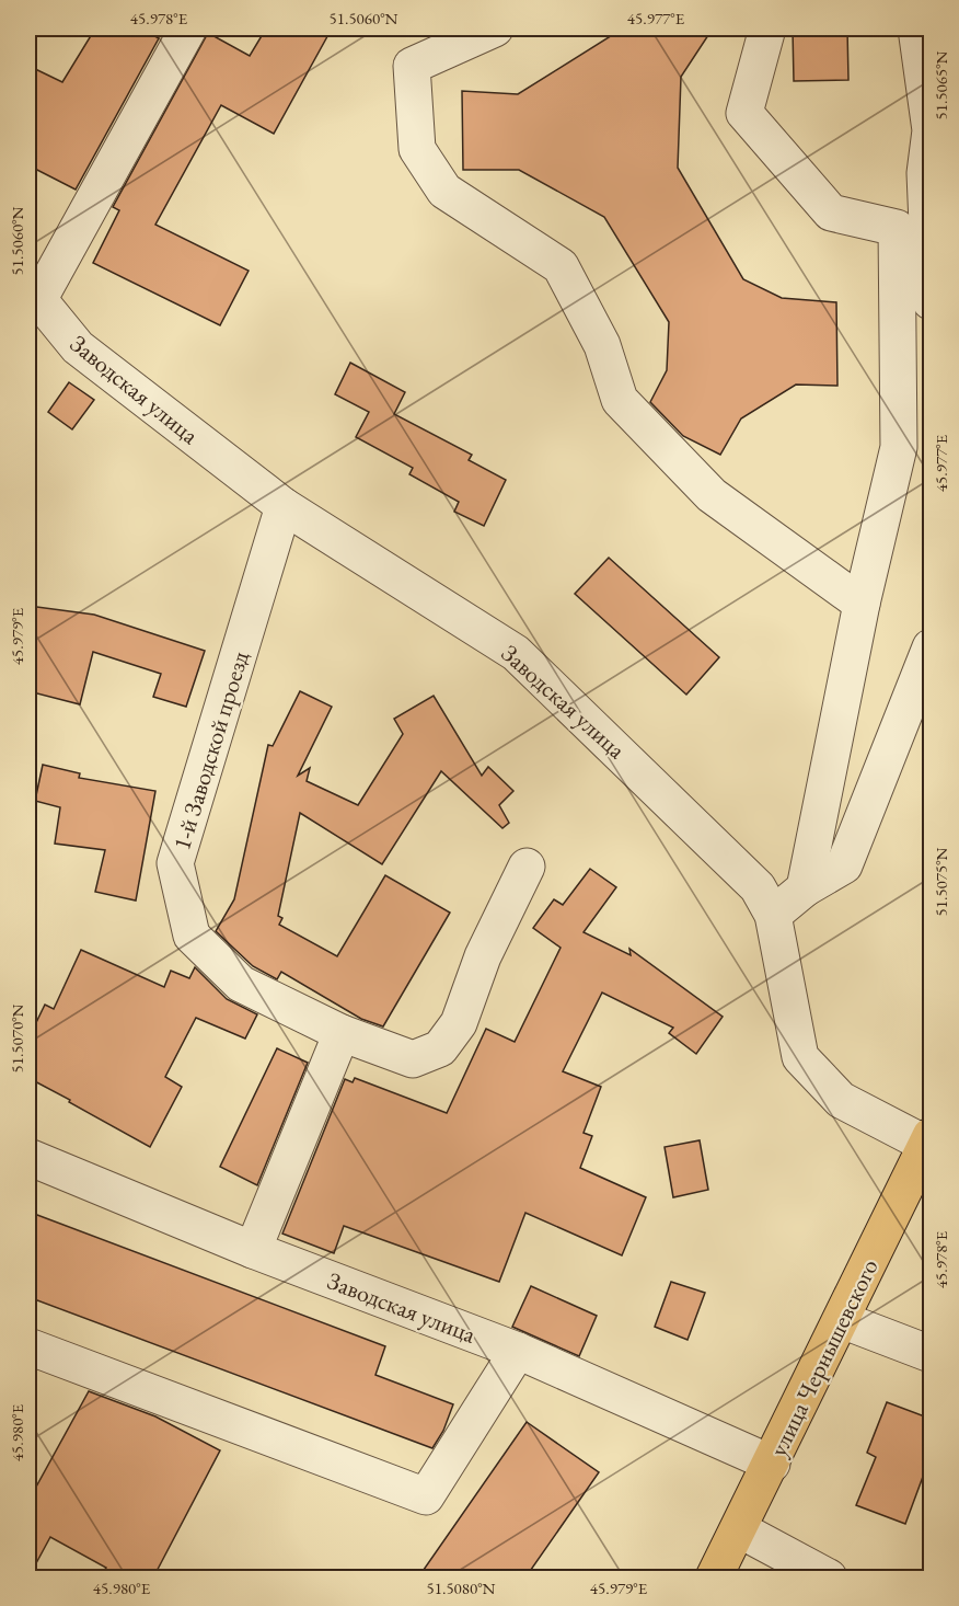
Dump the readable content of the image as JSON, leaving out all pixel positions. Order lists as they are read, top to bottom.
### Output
{
  "streets": {
    "main road": ["улица Чернышевского"],
    "street": ["Заводская улица", "1-й Заводской проезд"]
  },
  "crossings": [
    ["Заводская улица", "1-й Заводской проезд"],
    ["Заводская улица", "улица Чернышевского"]
  ],
  "coordinates": [
    "45.978°E",
    "51.5060°N",
    "45.977°E",
    "51.5065°N",
    "45.979°E",
    "51.5075°N",
    "51.5070°N",
    "45.980°E",
    "51.5080°N"
  ]
}
